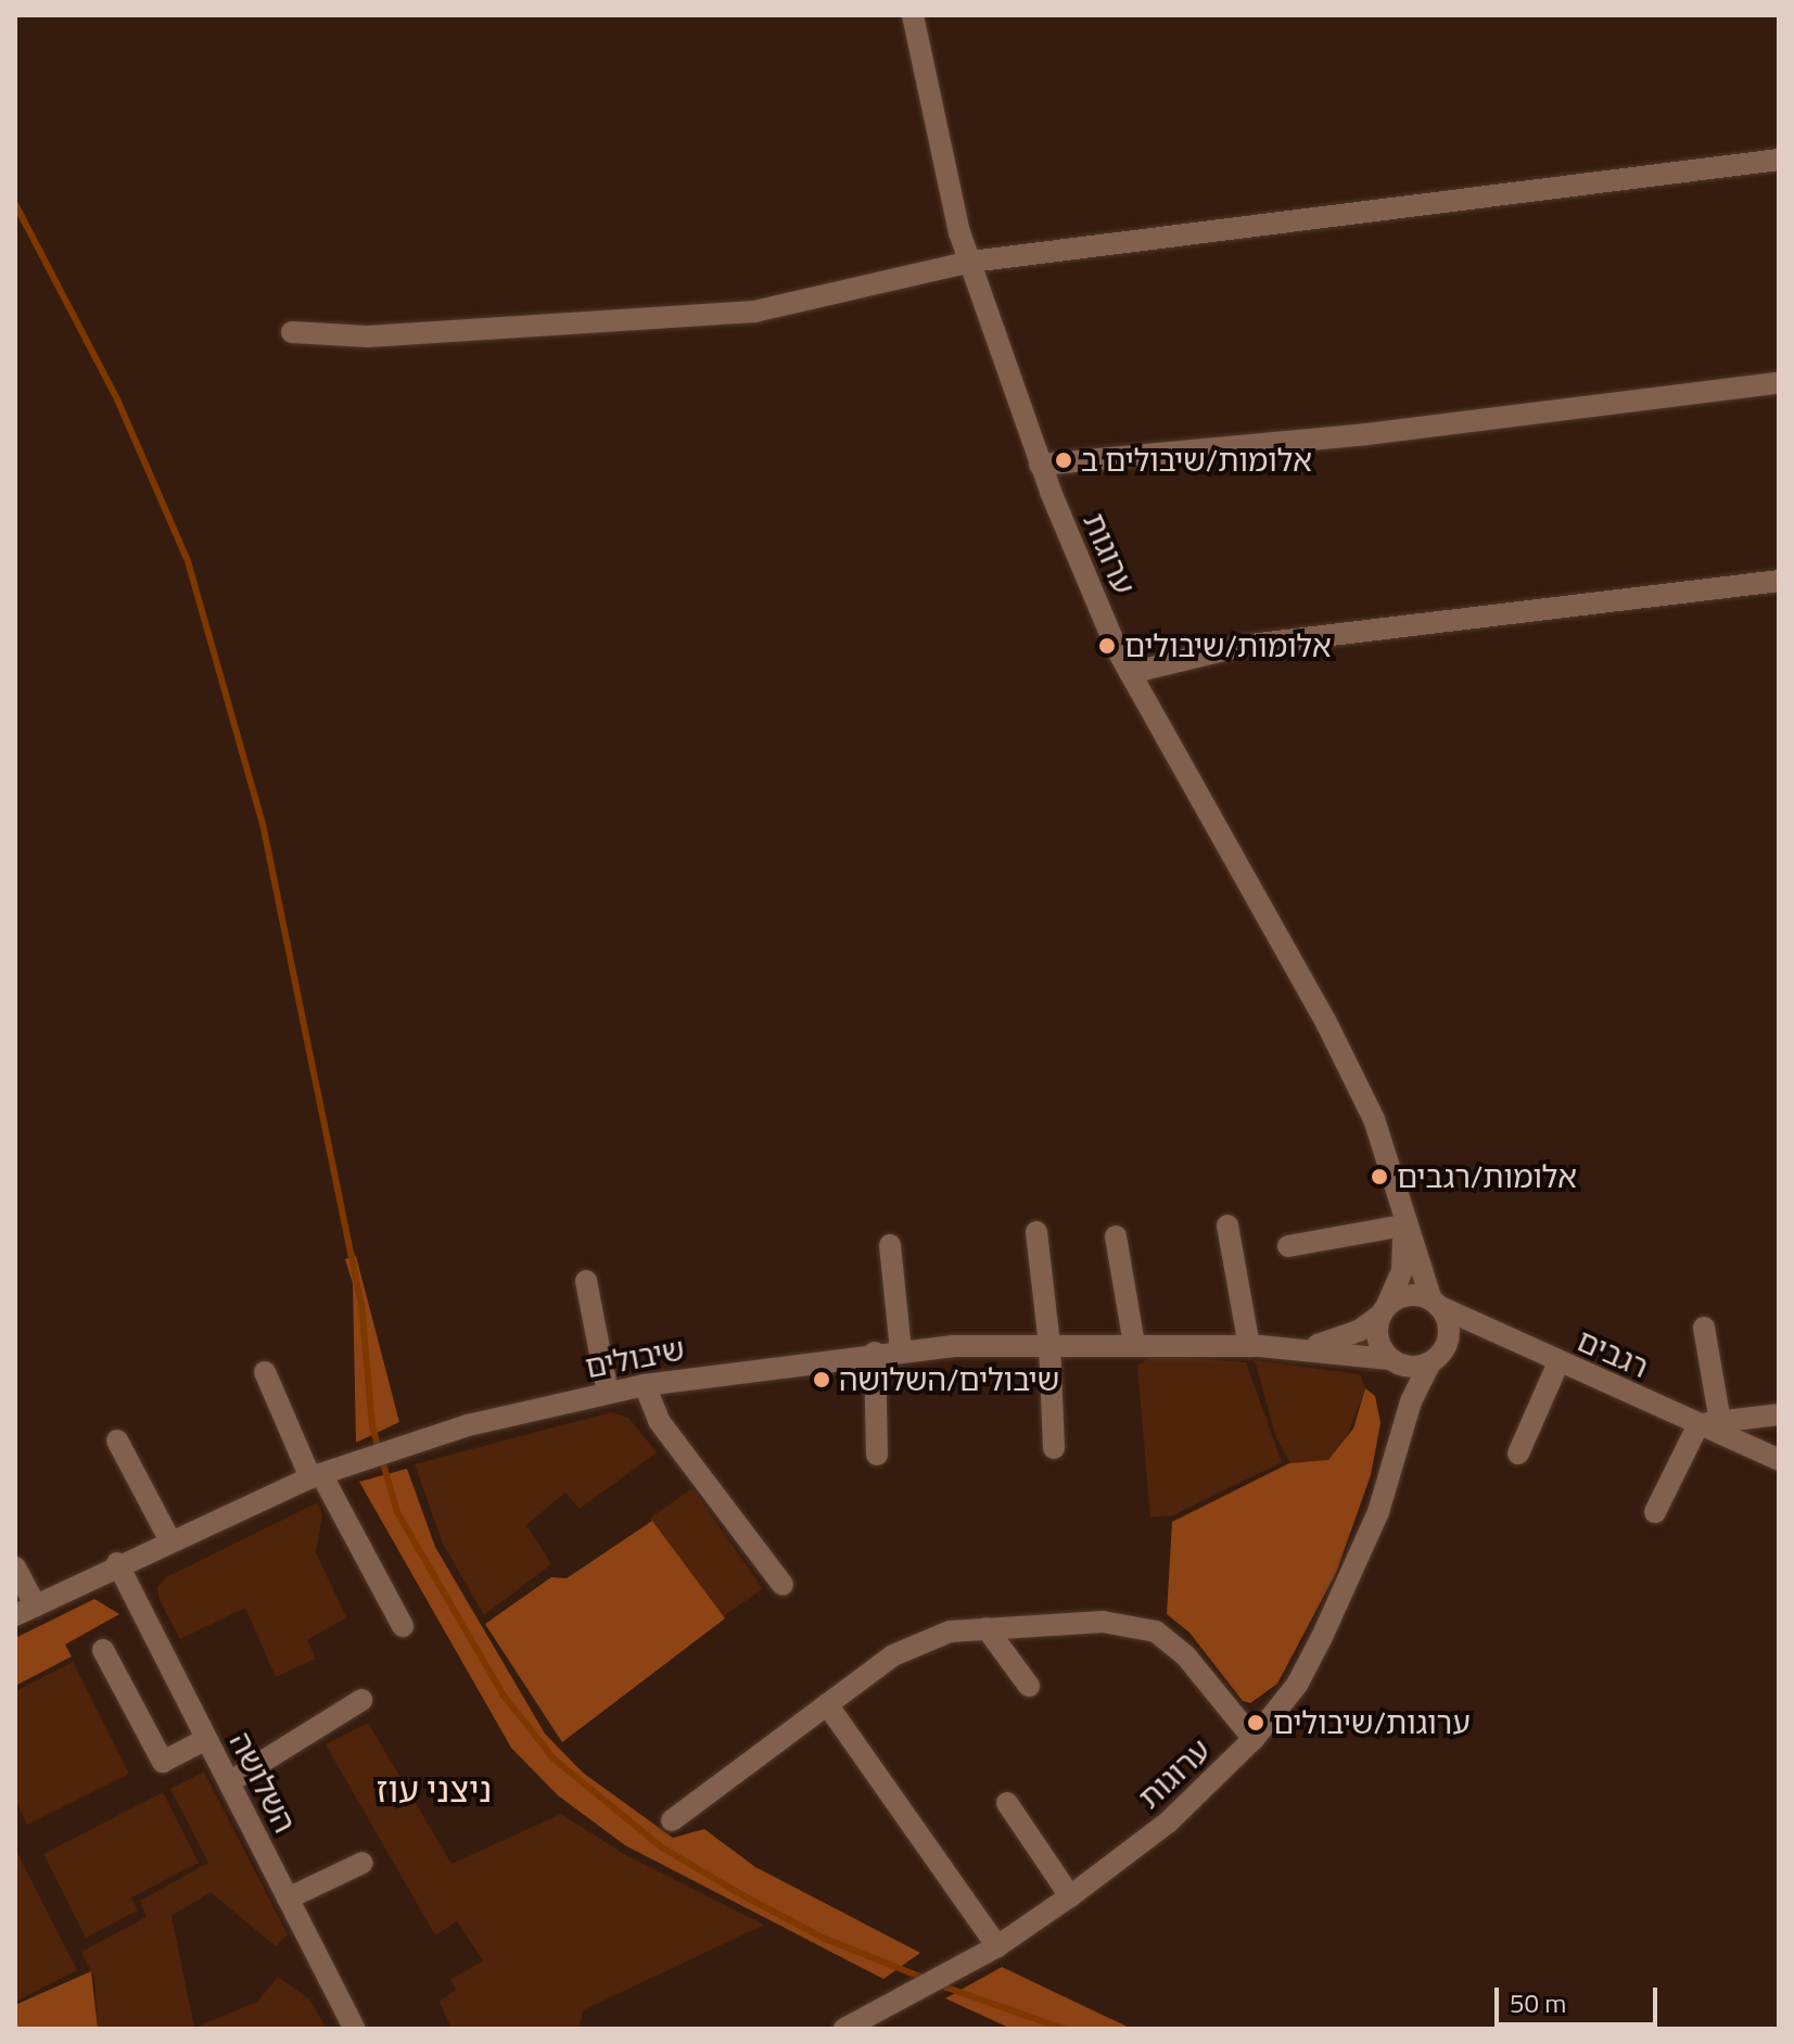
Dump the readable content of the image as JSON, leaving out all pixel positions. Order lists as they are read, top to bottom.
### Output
{
  "streets": {
    "street": [
      "ערוגות",
      "רגבים",
      "שיבולים",
      "השלושה"
    ]
  },
  "crossings": [
    ["ערוגות", "רגבים"],
    ["ערוגות", "שיבולים"],
    ["רגבים", "שיבולים"],
    ["שיבולים", "השלושה"]
  ],
  "districts": ["ניצני עוז"],
  "places": [
    "אלומות/שיבולים ב",
    "אלומות/שיבולים",
    "אלומות/רגבים",
    "שיבולים/השלושה",
    "ערוגות/שיבולים"
  ],
  "scale_bar": "50 m"
}
